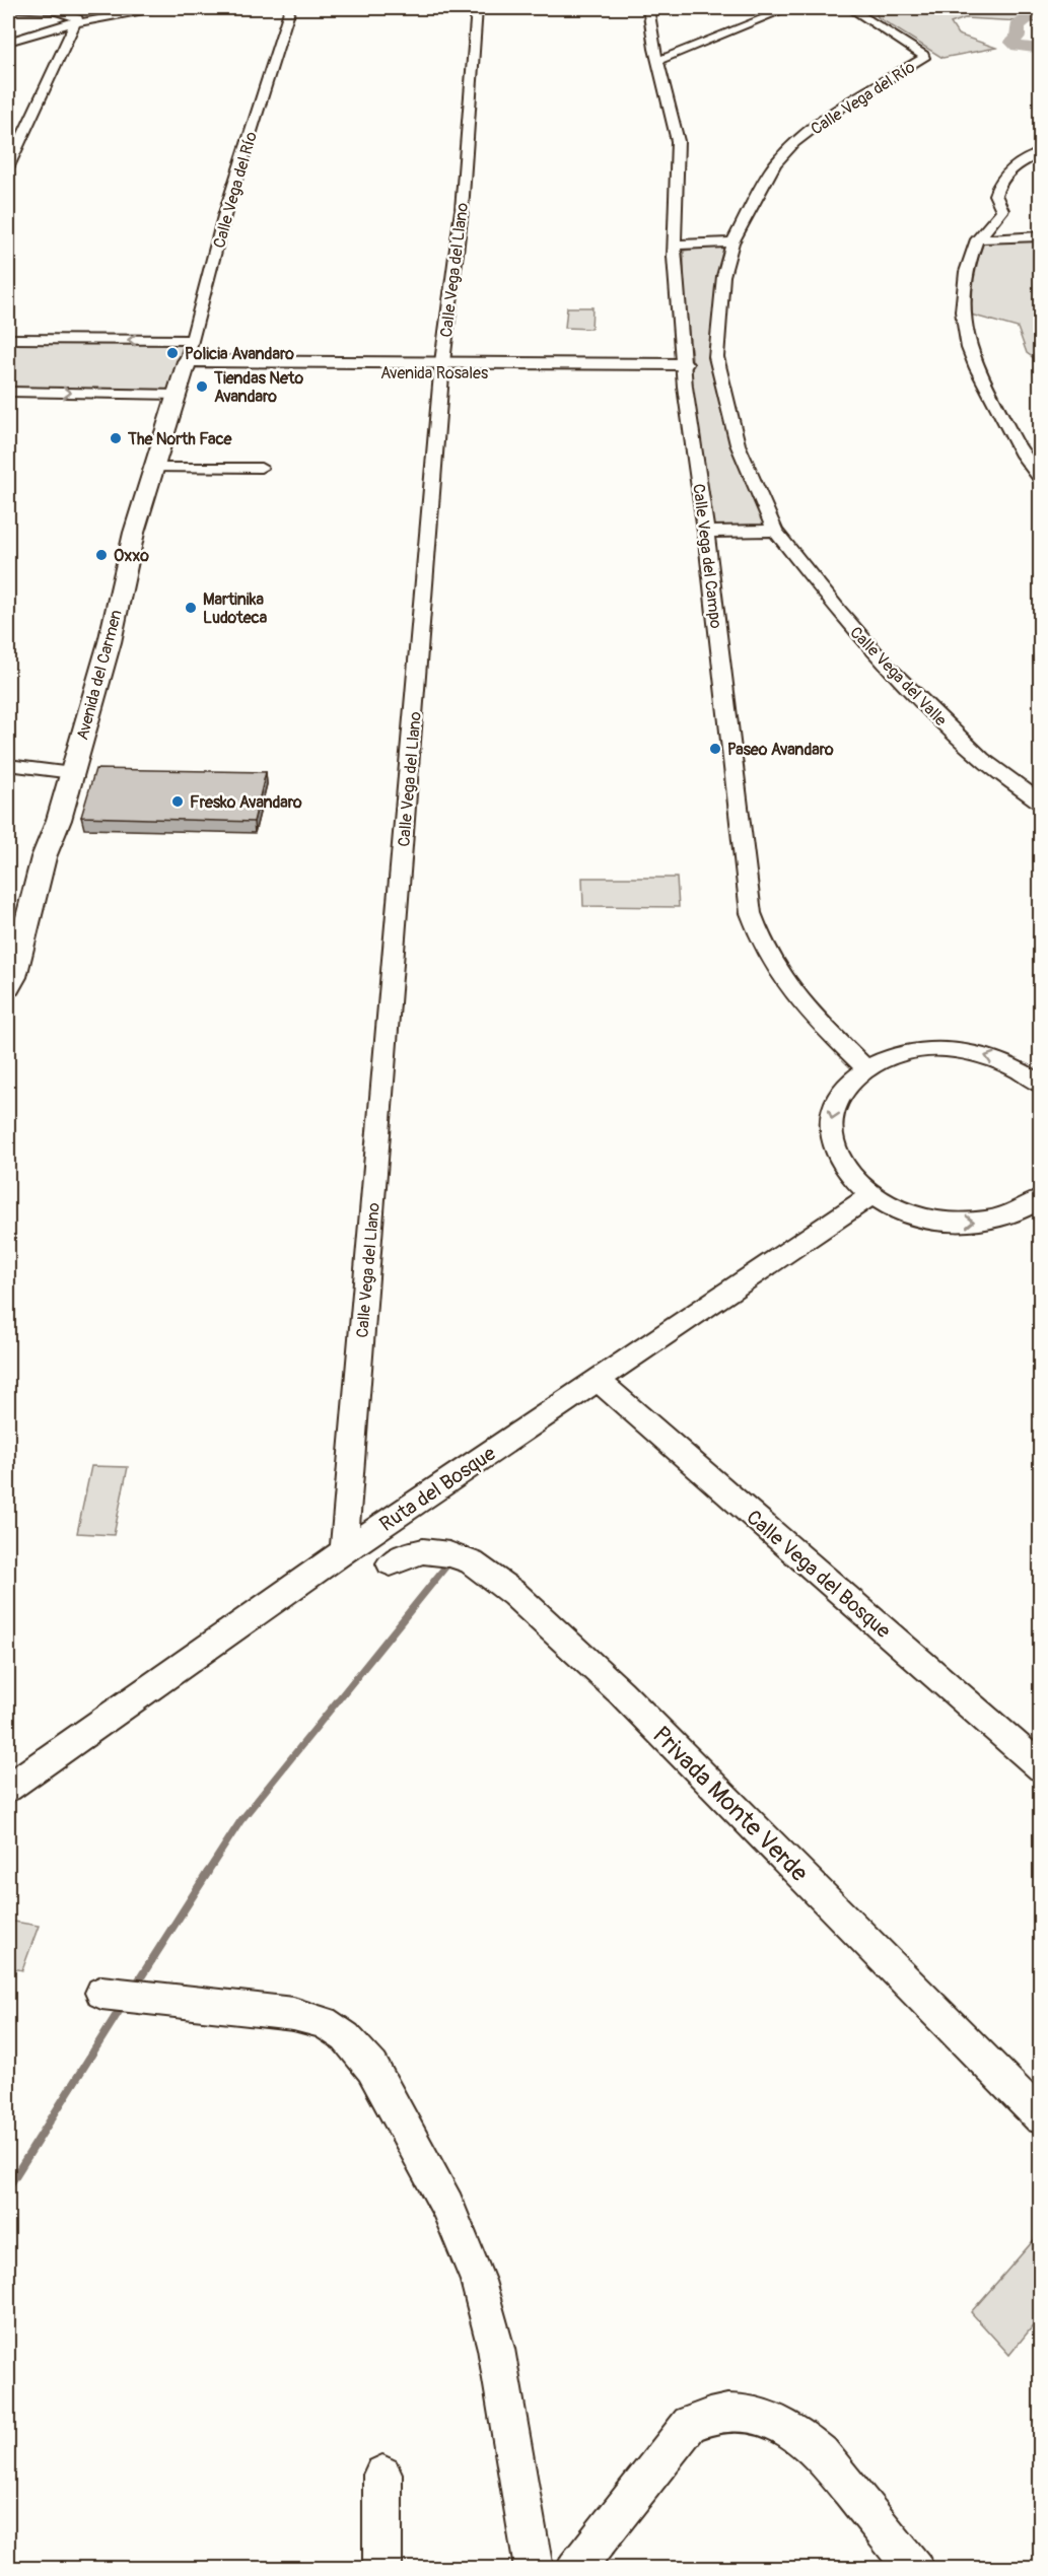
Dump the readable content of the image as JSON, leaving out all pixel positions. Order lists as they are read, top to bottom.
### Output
{
  "streets": {
    "street": [
      "Calle Vega del Río",
      "Calle Vega del Llano",
      "Avenida Rosales",
      "Calle Vega del Campo",
      "Avenida del Carmen",
      "Calle Vega del Valle",
      "Ruta del Bosque",
      "Calle Vega del Bosque",
      "Privada Monte Verde"
    ]
  },
  "crossings": [
    ["Calle Vega del Río", "Avenida Rosales"],
    ["Calle Vega del Río", "Avenida del Carmen"],
    ["Calle Vega del Llano", "Avenida Rosales"],
    ["Calle Vega del Llano", "Ruta del Bosque"],
    ["Avenida Rosales", "Calle Vega del Campo"],
    ["Avenida Rosales", "Avenida del Carmen"],
    ["Ruta del Bosque", "Calle Vega del Bosque"]
  ],
  "places": [
    "Policia Avandaro",
    "Tiendas Neto Avandaro",
    "The North Face",
    "Oxxo",
    "Martinika Ludoteca",
    "Paseo Avandaro",
    "Fresko Avandaro"
  ]
}
